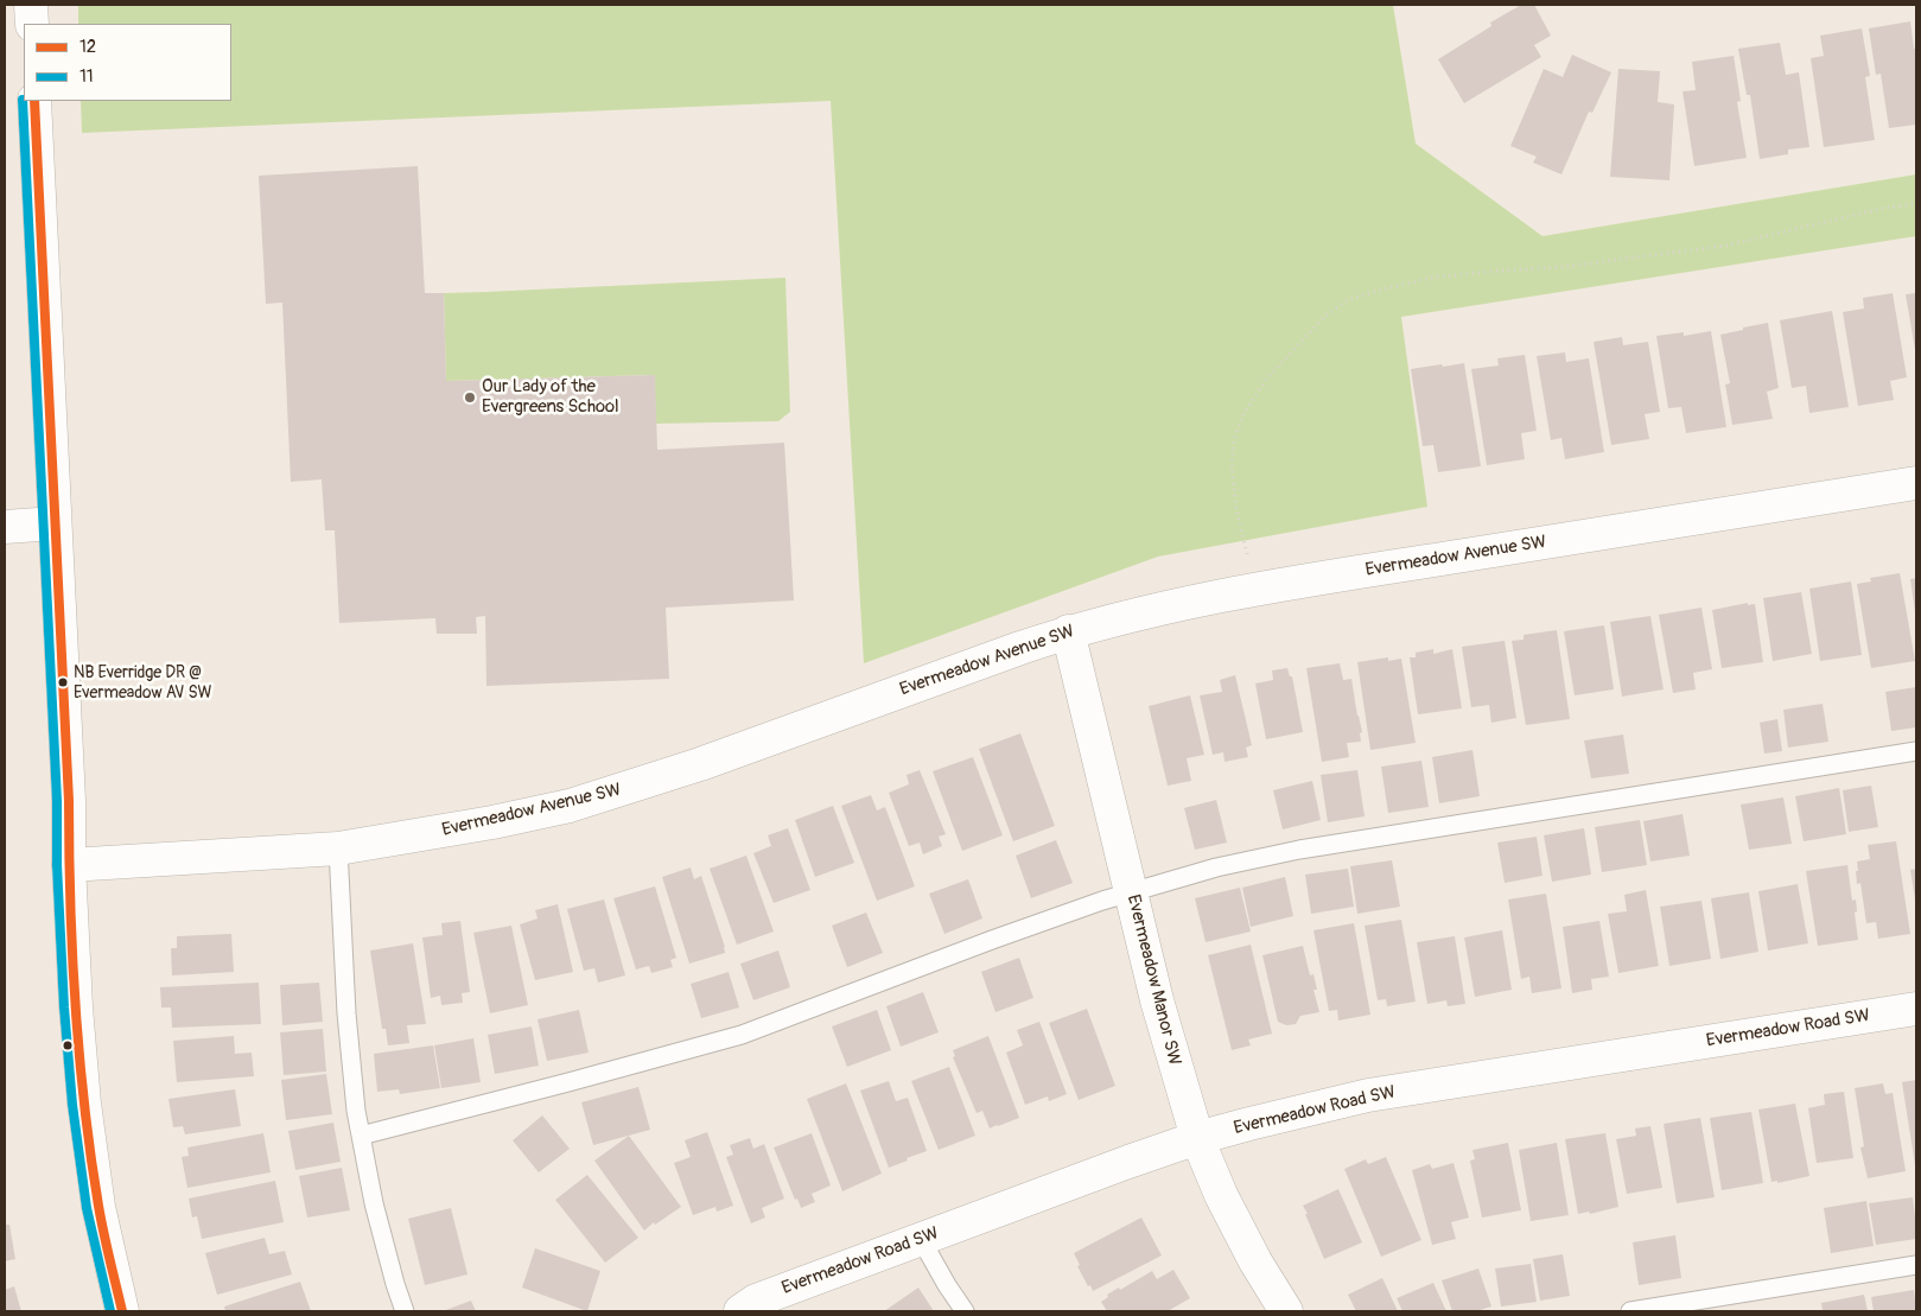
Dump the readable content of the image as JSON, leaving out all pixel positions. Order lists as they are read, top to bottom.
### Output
{
  "streets": {
    "street": ["Evermeadow Avenue SW", "Evermeadow Manor SW", "Evermeadow Road SW"]
  },
  "crossings": [
    ["Evermeadow Avenue SW", "Evermeadow Manor SW"],
    ["Evermeadow Manor SW", "Evermeadow Road SW"]
  ],
  "places": ["Our Lady of the Evergreens School", "NB Everridge DR @ Evermeadow AV SW"],
  "lines": ["transit line 11", "transit line 12"],
  "legend": ["12", "11"]
}
